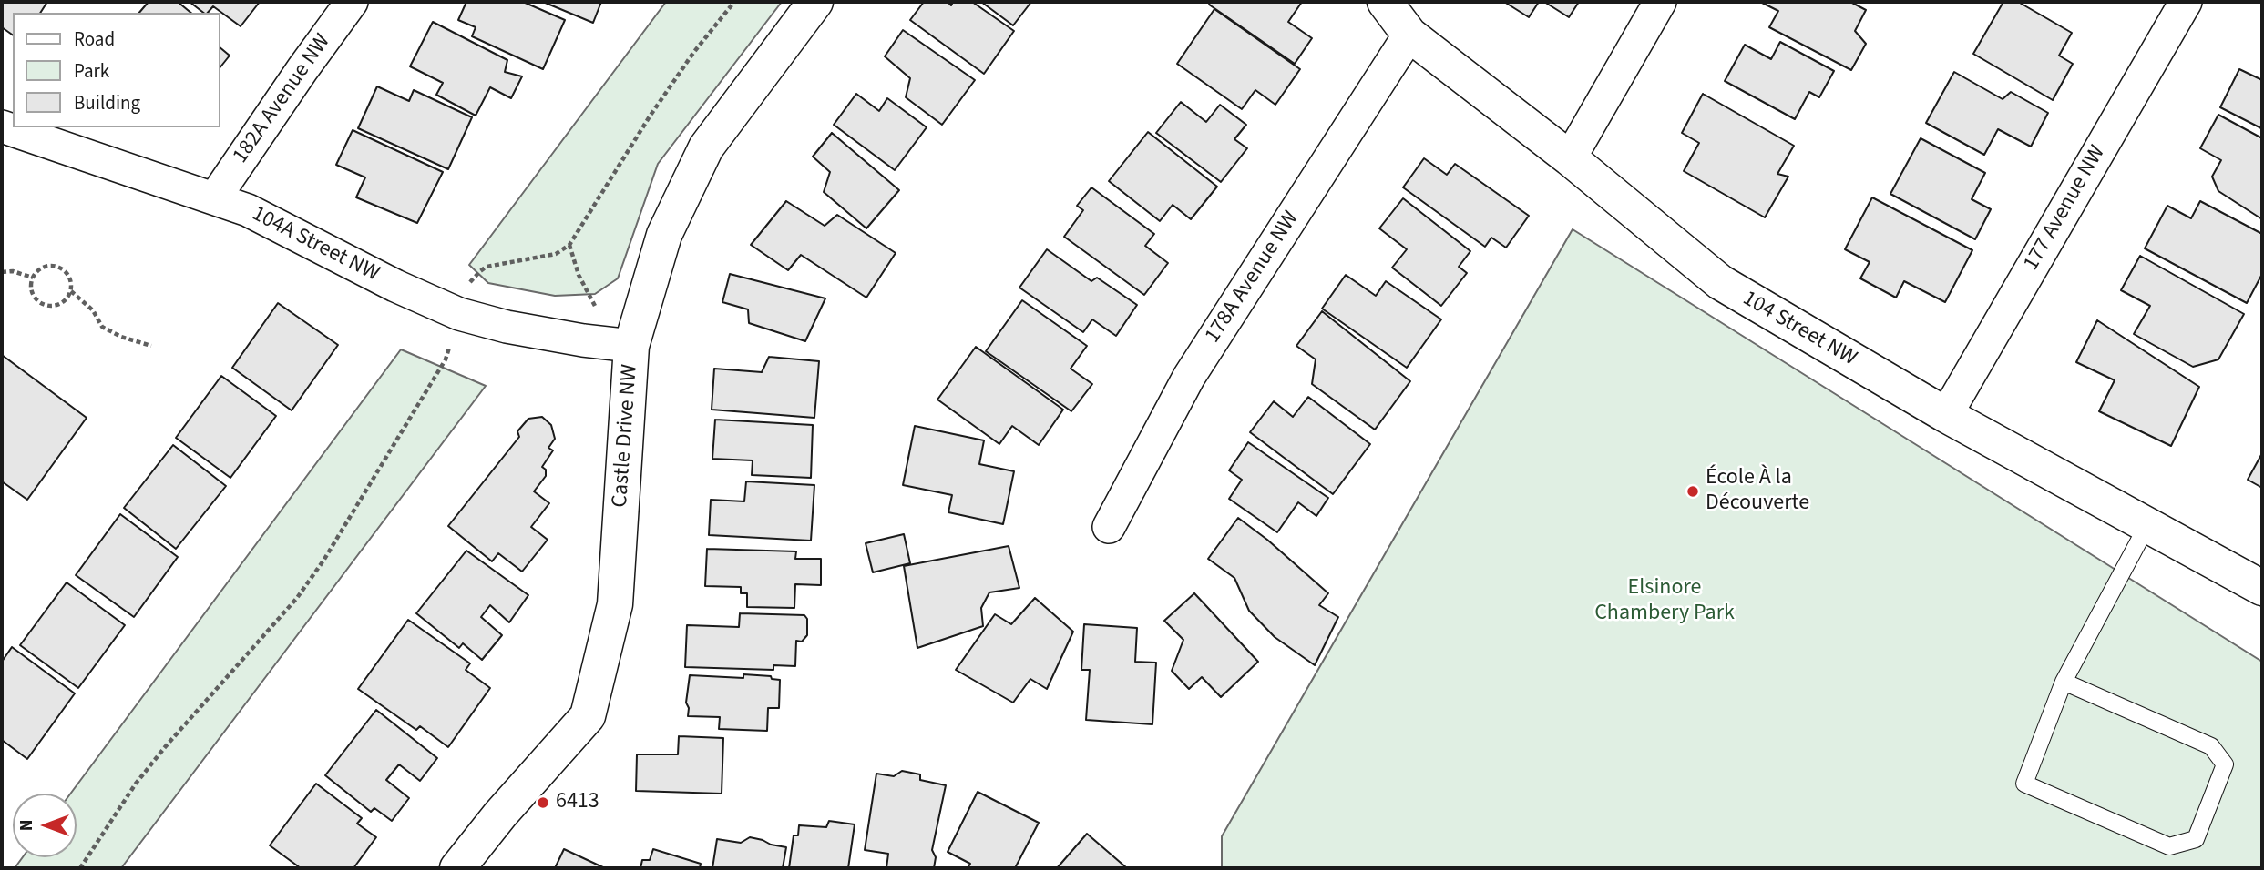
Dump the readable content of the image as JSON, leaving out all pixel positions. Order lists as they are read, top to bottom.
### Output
{
  "streets": {
    "street": [
      "182A Avenue NW",
      "177 Avenue NW",
      "104A Street NW",
      "178A Avenue NW",
      "104 Street NW",
      "Castle Drive NW"
    ]
  },
  "crossings": [
    ["182A Avenue NW", "104A Street NW"],
    ["177 Avenue NW", "104 Street NW"],
    ["104A Street NW", "Castle Drive NW"],
    ["178A Avenue NW", "104 Street NW"]
  ],
  "parks": ["Elsinore Chambery Park"],
  "places": ["École À la Découverte", "6413"],
  "legend": ["Road", "Park", "Building"],
  "north": "left"
}
